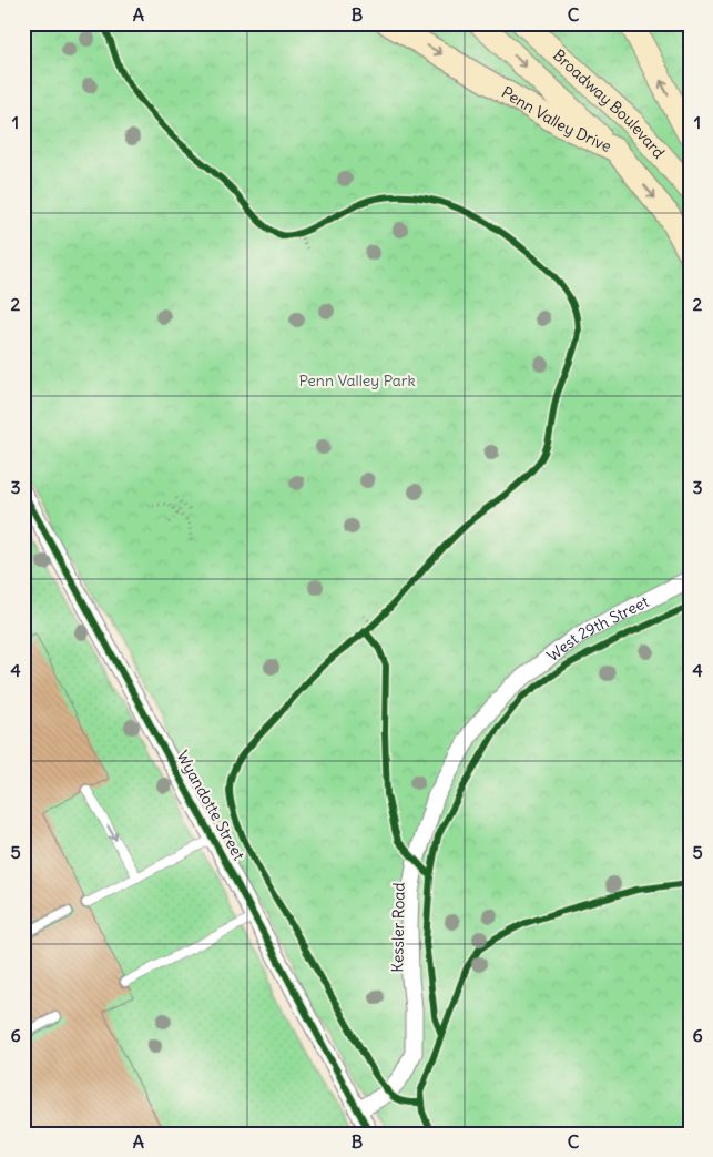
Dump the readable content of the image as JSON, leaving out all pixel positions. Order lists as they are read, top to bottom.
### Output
{
  "streets": {
    "main road": ["Broadway Boulevard", "Penn Valley Drive"],
    "street": ["West 29th Street", "Wyandotte Street", "Kessler Road"]
  },
  "crossings": [
    ["Broadway Boulevard", "Penn Valley Drive"],
    ["West 29th Street", "Kessler Road"],
    ["Wyandotte Street", "Kessler Road"]
  ],
  "one_way": ["Penn Valley Drive"],
  "parks": ["Penn Valley Park"],
  "grid": {
    "columns": ["A", "B", "C"],
    "rows": [
      "1",
      "2",
      "3",
      "4",
      "5",
      "6"
    ]
  }
}
